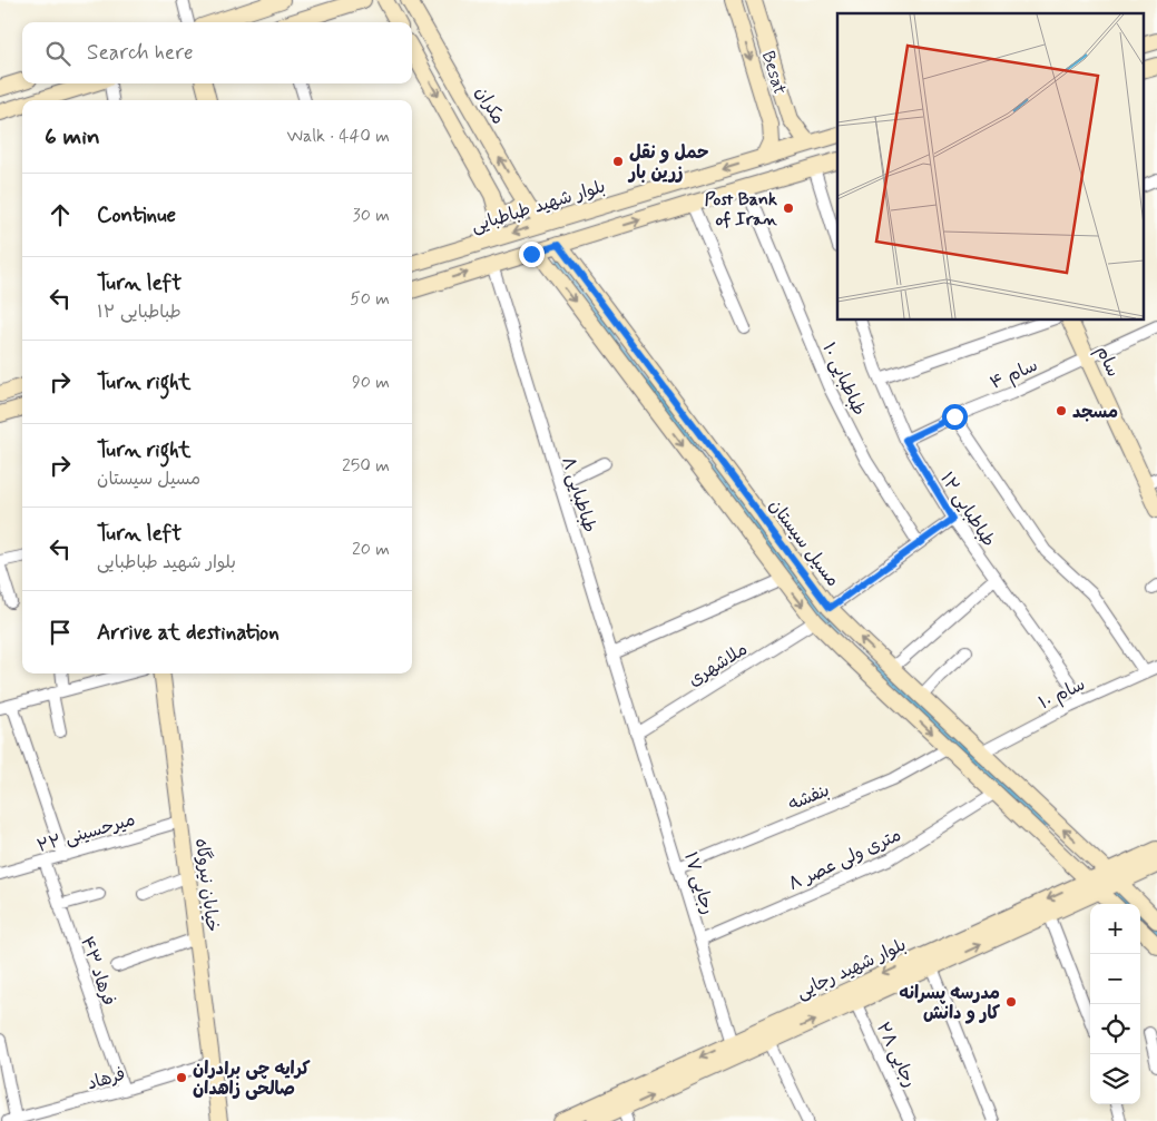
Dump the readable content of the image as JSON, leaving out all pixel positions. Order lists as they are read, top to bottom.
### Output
{
  "streets": {
    "street": [
      "Besat",
      "مکران",
      "بلوار شهید طباطبایی",
      "سام",
      "سام ۴",
      "طباطبایی ۱۰",
      "طباطبایی ۸",
      "طباطبایی ۱۲",
      "مسیل سیستان",
      "ملاشهری",
      "سام ۱۰",
      "بنفشه",
      "میرحسینی ۲۲",
      "۸ متری ولی عصر",
      "رجایی ۱۷",
      "خیابان نیروگاه",
      "بلوار شهید رجایی",
      "فرهاد ۴۳",
      "رجایی ۲۸",
      "فرهاد"
    ]
  },
  "crossings": [
    ["Besat", "بلوار شهید طباطبایی"],
    ["مکران", "بلوار شهید طباطبایی"],
    ["سام", "سام ۴"],
    ["سام ۴", "طباطبایی ۱۲"],
    ["طباطبایی ۸", "ملاشهری"],
    ["طباطبایی ۸", "رجایی ۱۷"],
    ["طباطبایی ۱۲", "سام ۱۰"],
    ["مسیل سیستان", "سام ۱۰"],
    ["مسیل سیستان", "بلوار شهید رجایی"],
    ["ملاشهری", "رجایی ۱۷"],
    ["بنفشه", "رجایی ۱۷"],
    ["میرحسینی ۲۲", "خیابان نیروگاه"],
    ["میرحسینی ۲۲", "فرهاد ۴۳"],
    ["۸ متری ولی عصر", "رجایی ۱۷"],
    ["رجایی ۱۷", "بلوار شهید رجایی"],
    ["خیابان نیروگاه", "فرهاد"],
    ["بلوار شهید رجایی", "رجایی ۲۸"],
    ["فرهاد ۴۳", "فرهاد"]
  ],
  "places": [
    "حمل و نقل زرین بار",
    "Post Bank of Iran",
    "مسجد",
    "مدرسه پسرانه کار و دانش",
    "کرایه چی برادران صالحی زاهدان"
  ],
  "page": {
    "search": "Search here",
    "heading": ["6 min", "Walk · 440 m"],
    "list": [
      ["Continue", "30 m"],
      ["Turn left", "طباطبایی ۱۲", "50 m"],
      ["Turn right", "90 m"],
      ["Turn right", "مسیل سیستان", "250 m"],
      ["Turn left", "بلوار شهید طباطبایی", "20 m"],
      "Arrive at destination"
    ],
    "map_buttons": ["+", "−"]
  }
}
